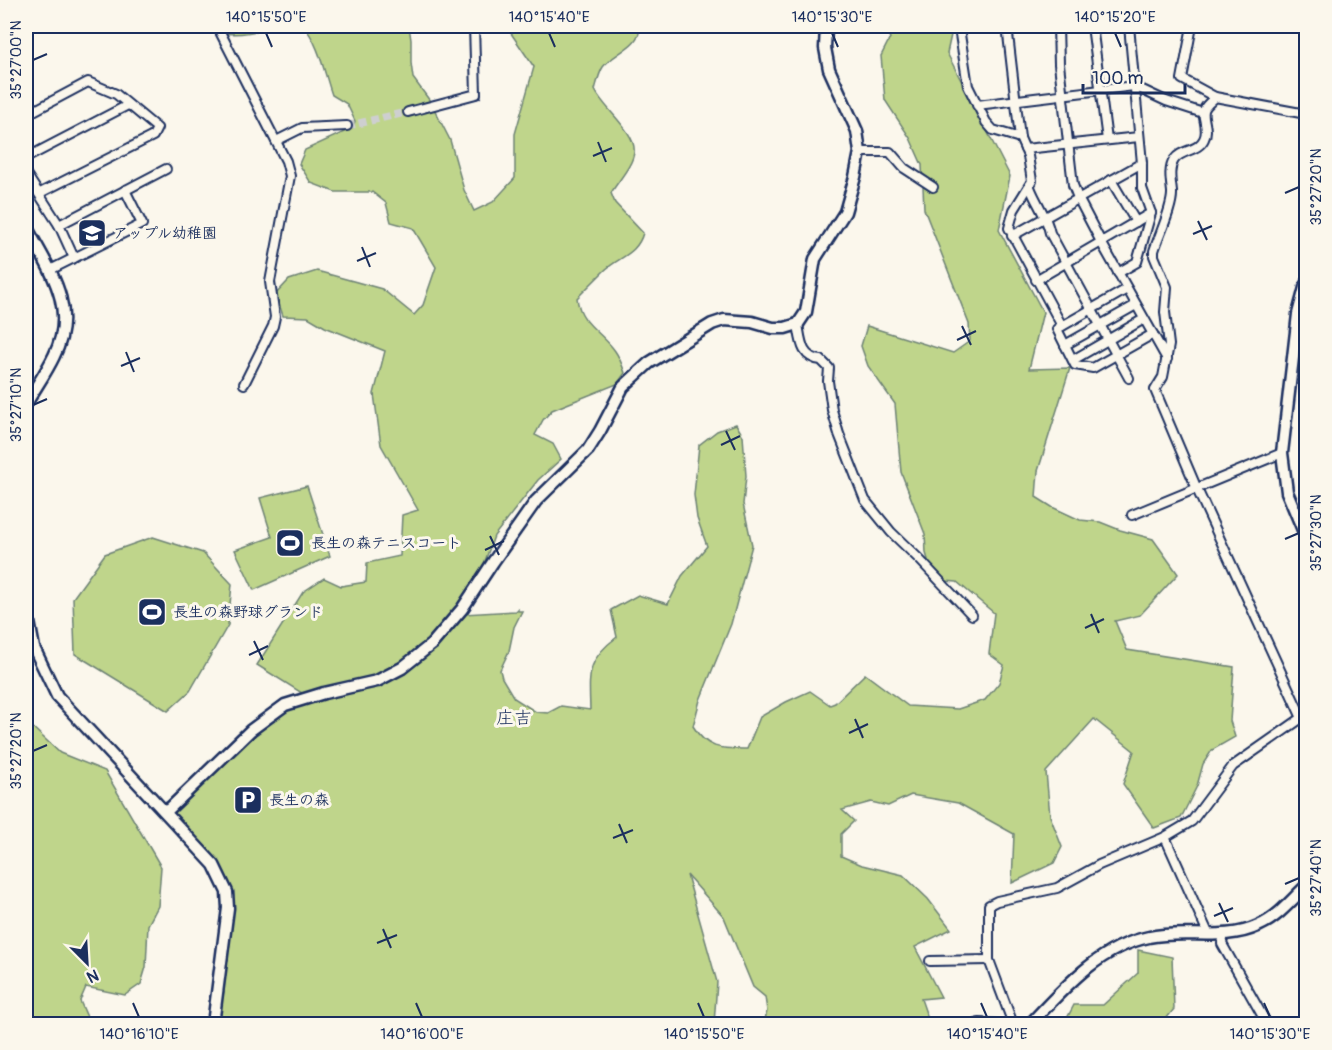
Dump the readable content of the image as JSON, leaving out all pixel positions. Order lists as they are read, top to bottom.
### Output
{
  "districts": ["庄吉"],
  "places": {
    "school or university": ["アップル幼稚園"],
    "sports": ["長生の森テニスコート", "長生の森野球グランド"],
    "parking": ["長生の森"]
  },
  "scale_bar": "100 m",
  "north": "bottom right",
  "coordinates": [
    "140°15'50\"E",
    "140°15'40\"E",
    "140°15'30\"E",
    "140°15'20\"E",
    "35°27'00\"N",
    "35°27'20\"N",
    "35°27'10\"N",
    "35°27'30\"N",
    "35°27'40\"N",
    "140°16'10\"E",
    "140°16'00\"E"
  ]
}
